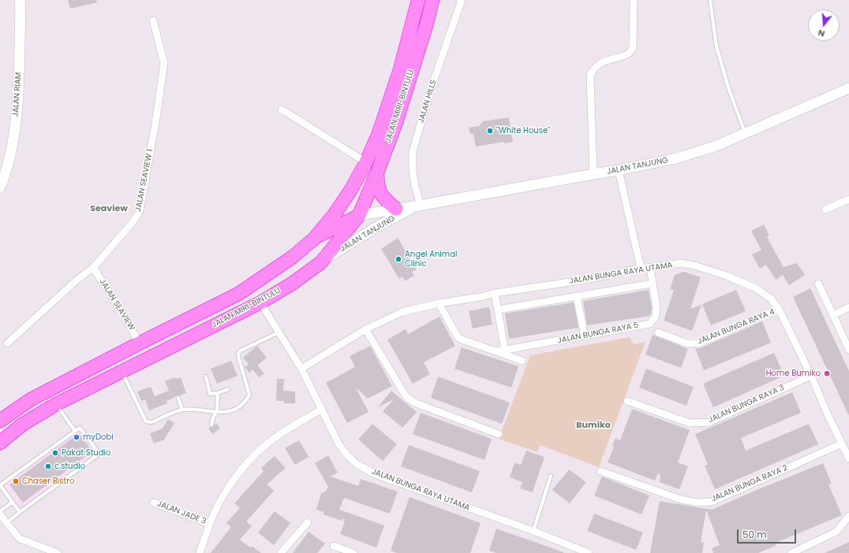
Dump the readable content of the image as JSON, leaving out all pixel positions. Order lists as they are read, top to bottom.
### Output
{
  "streets": {
    "highway": ["JALAN MIRI-BINTULU"],
    "street": [
      "JALAN RIAM",
      "JALAN HILLS",
      "JALAN TANJUNG",
      "JALAN SEAVIEW 1",
      "JALAN BUNGA RAYA UTAMA",
      "JALAN SEAVIEW",
      "JALAN BUNGA RAYA 4",
      "JALAN BUNGA RAYA 5",
      "JALAN BUNGA RAYA 3",
      "JALAN BUNGA RAYA 2",
      "JALAN JADE 3"
    ]
  },
  "crossings": [
    ["JALAN HILLS", "JALAN TANJUNG"],
    ["JALAN MIRI-BINTULU", "JALAN TANJUNG"],
    ["JALAN MIRI-BINTULU", "JALAN BUNGA RAYA UTAMA"],
    ["JALAN MIRI-BINTULU", "JALAN SEAVIEW"],
    ["JALAN SEAVIEW 1", "JALAN SEAVIEW"],
    ["JALAN BUNGA RAYA UTAMA", "JALAN BUNGA RAYA 4"],
    ["JALAN BUNGA RAYA UTAMA", "JALAN BUNGA RAYA 5"],
    ["JALAN BUNGA RAYA UTAMA", "JALAN BUNGA RAYA 3"],
    ["JALAN BUNGA RAYA UTAMA", "JALAN BUNGA RAYA 2"]
  ],
  "districts": ["Seaview", "Bumiko"],
  "places": [
    "\"White House\"",
    "Angel Animal Clinic",
    "Home Bumiko",
    "myDobi",
    "Pakat Studio",
    "c.studio",
    "Chaser Bistro"
  ],
  "scale_bar": "50 m",
  "north": "bottom"
}
